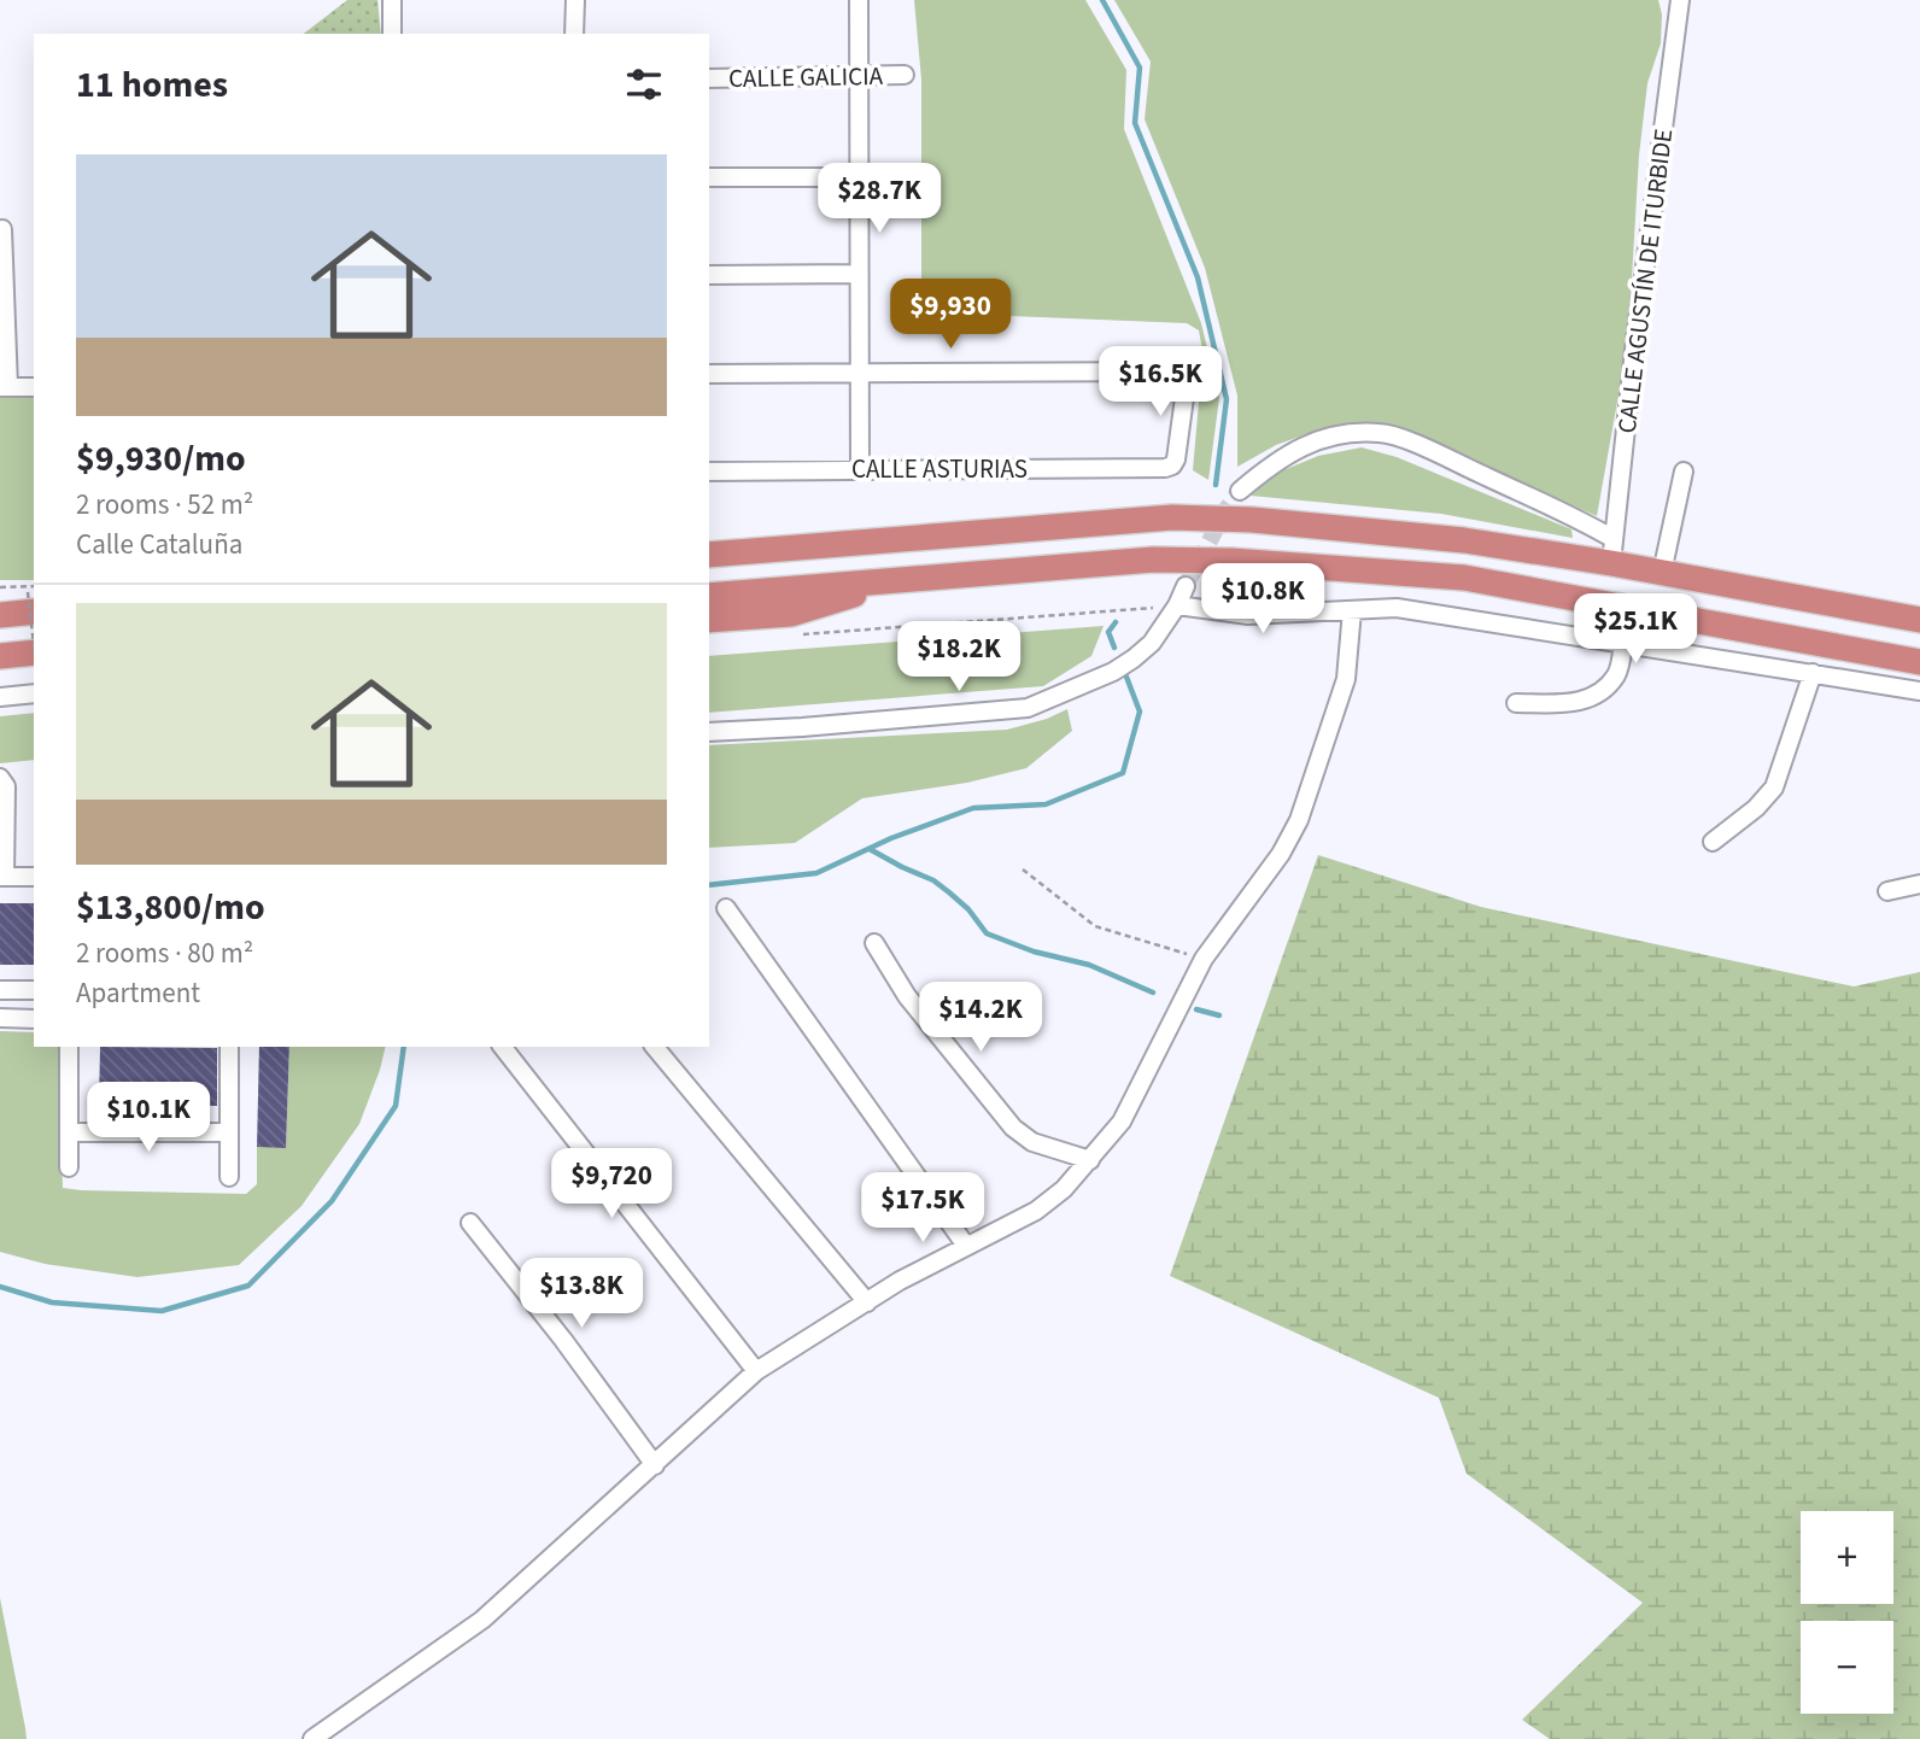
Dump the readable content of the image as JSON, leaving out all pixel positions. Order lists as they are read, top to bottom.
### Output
{
  "streets": {
    "street": ["CALLE GALICIA", "CALLE AGUSTÍN DE ITURBIDE", "CALLE ASTURIAS"]
  },
  "page": {
    "heading": "11 homes",
    "list": [
      {
        "name": "$9,930/mo",
        "note": "2 rooms · 52 m² · Calle Cataluña"
      },
      {
        "name": "$13,800/mo",
        "note": "2 rooms · 80 m² · Apartment"
      }
    ],
    "price": [
      "$28.7K",
      "$9,930",
      "$16.5K",
      "$10.8K",
      "$25.1K",
      "$18.2K",
      "$14.2K",
      "$10.1K",
      "$9,720",
      "$17.5K",
      "$13.8K"
    ],
    "map_buttons": ["+", "−"]
  }
}
